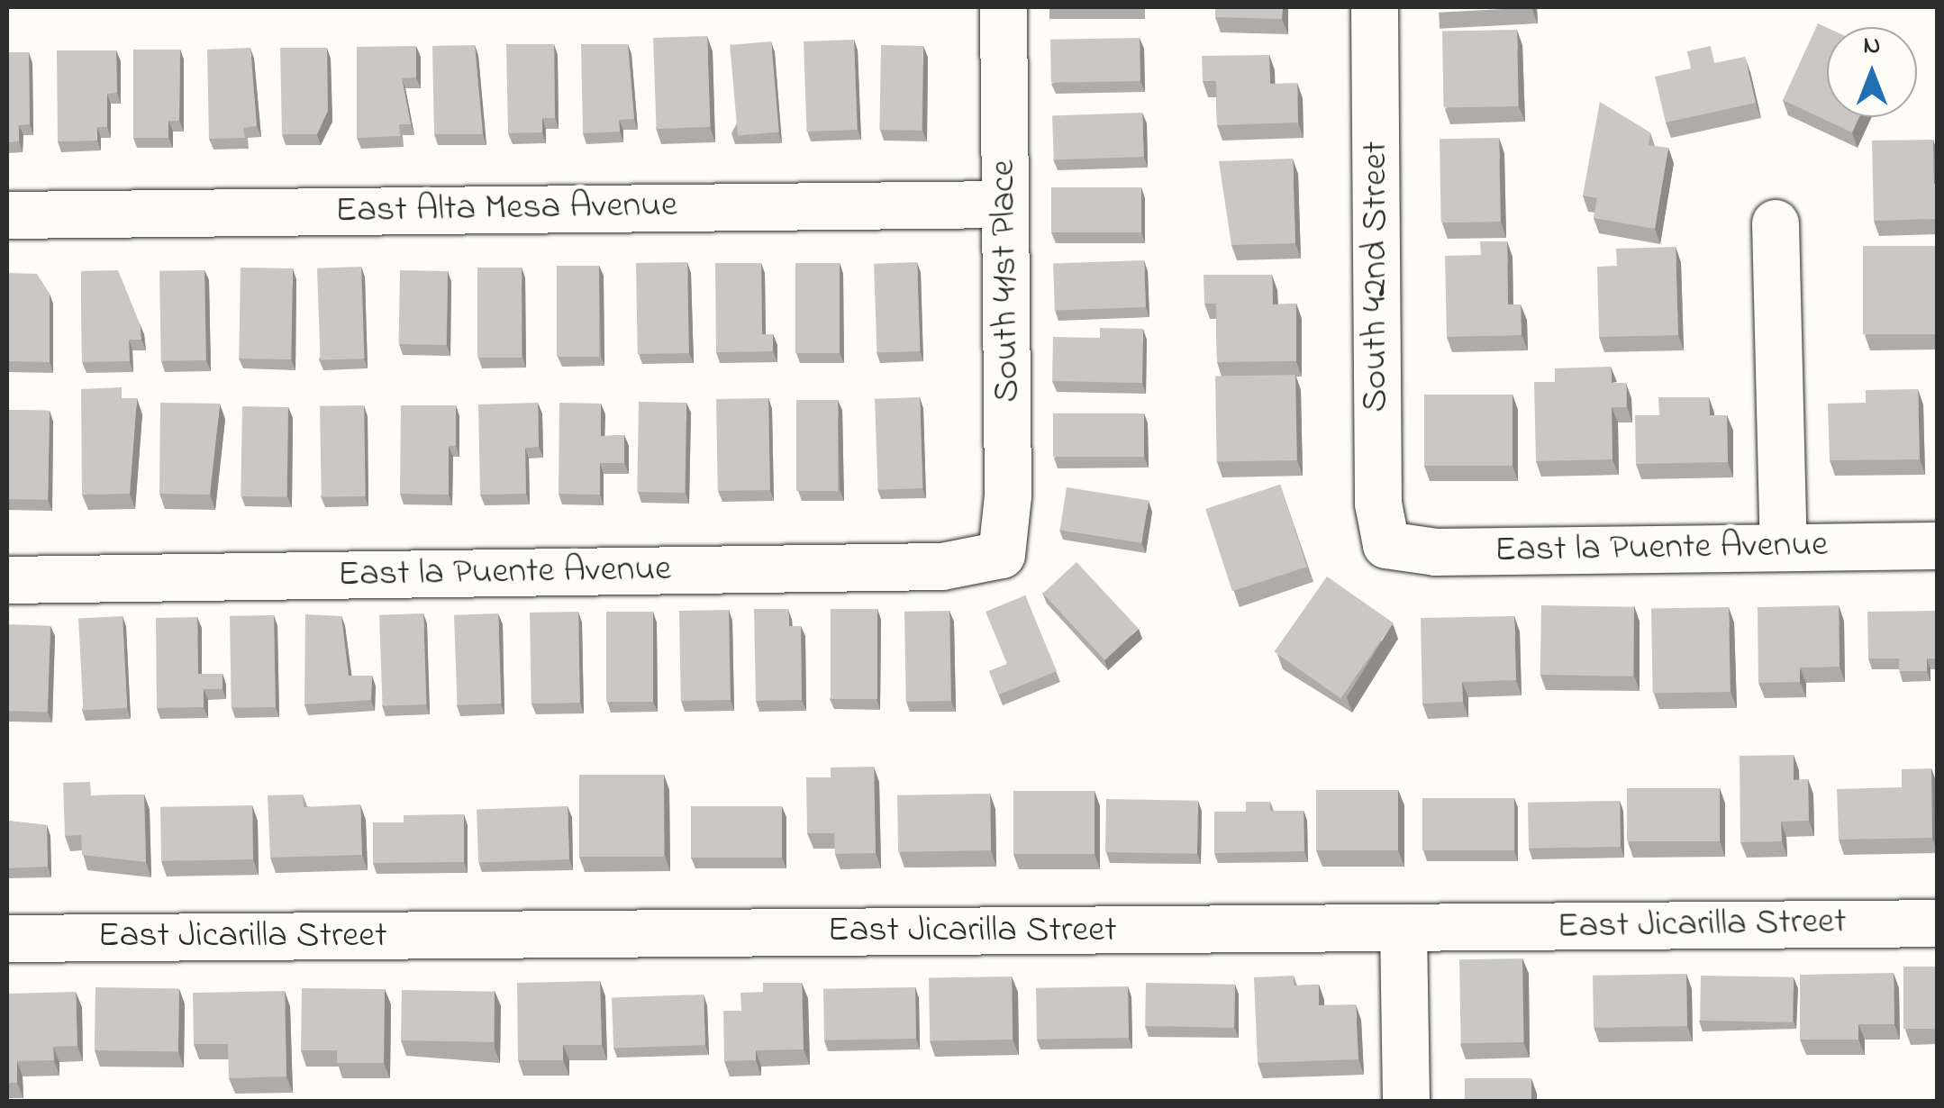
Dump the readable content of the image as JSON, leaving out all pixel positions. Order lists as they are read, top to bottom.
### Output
{
  "streets": {
    "street": [
      "East Alta Mesa Avenue",
      "South 42nd Street",
      "South 41st Place",
      "East la Puente Avenue",
      "East Jicarilla Street"
    ]
  },
  "crossings": [
    ["East Alta Mesa Avenue", "South 41st Place"],
    ["South 42nd Street", "East la Puente Avenue"],
    ["South 41st Place", "East la Puente Avenue"]
  ],
  "north": "top"
}
